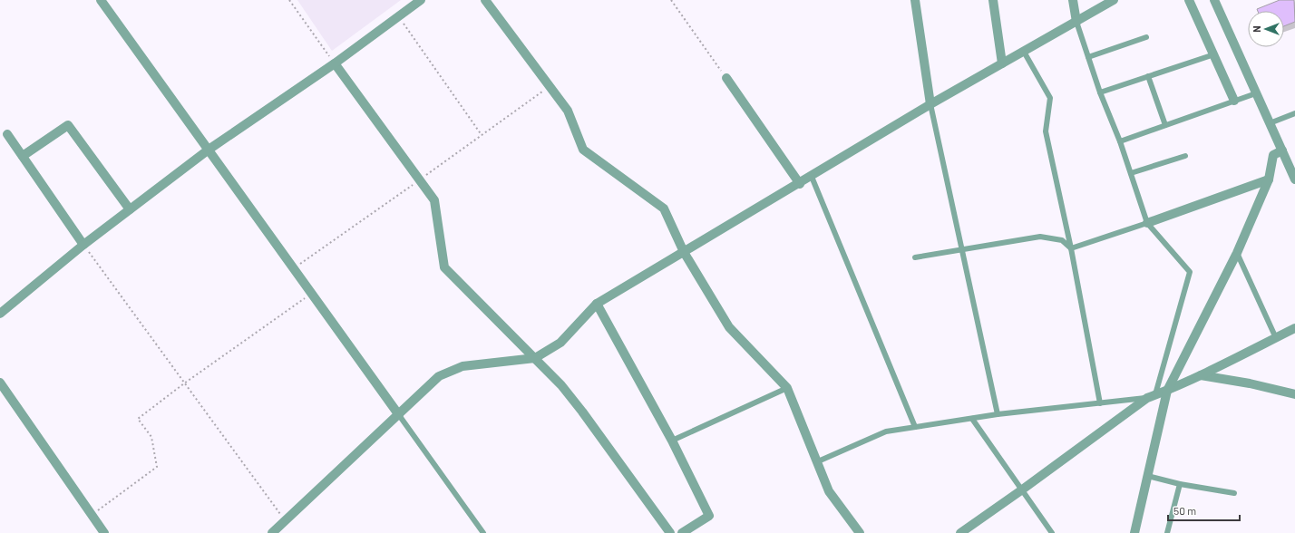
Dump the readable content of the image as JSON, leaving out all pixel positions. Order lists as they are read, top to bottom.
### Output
{
  "scale_bar": "50 m",
  "north": "left"
}
